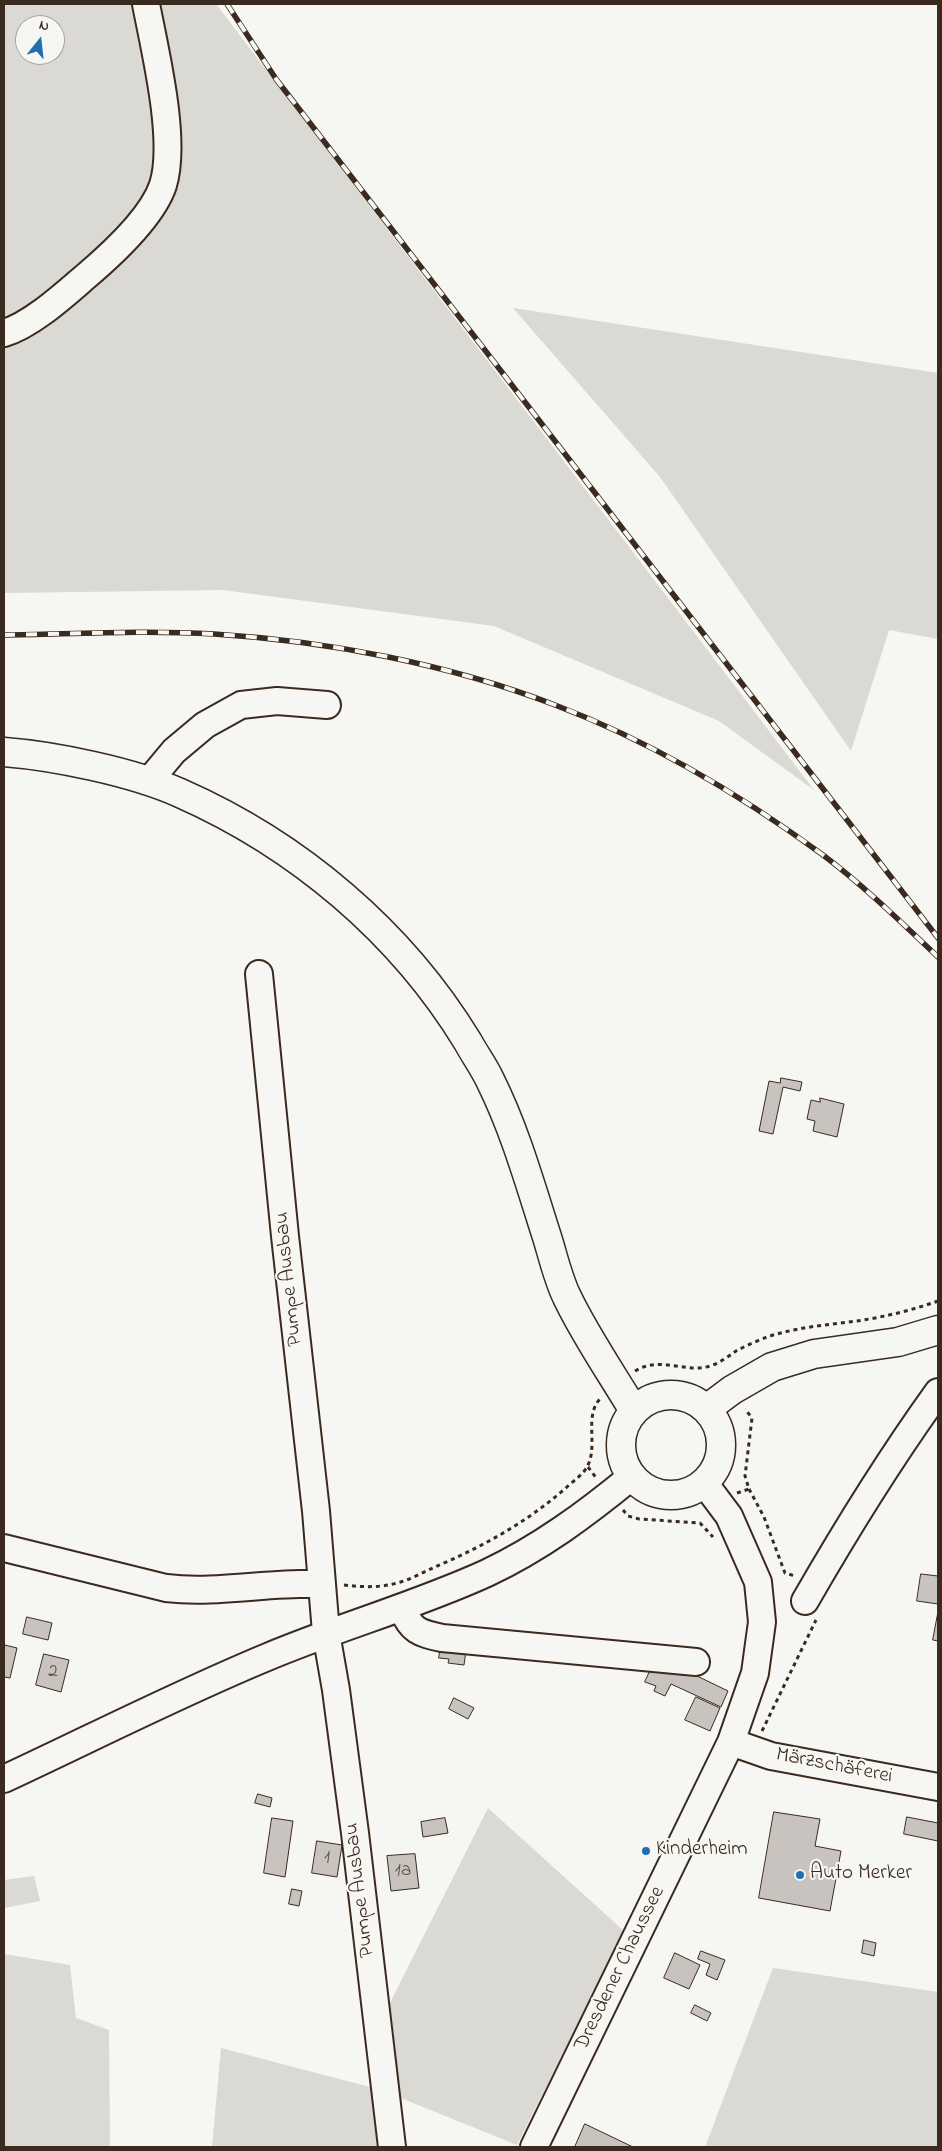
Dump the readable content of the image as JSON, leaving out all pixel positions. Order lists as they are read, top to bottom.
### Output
{
  "streets": {
    "street": ["Pumpe Ausbau", "Märzschäferei", "Dresdener Chaussee"]
  },
  "crossings": [
    ["Märzschäferei", "Dresdener Chaussee"]
  ],
  "places": ["Kinderheim", "Auto Merker"],
  "house_numbers": ["2", "1", "1a"],
  "north": "top"
}
